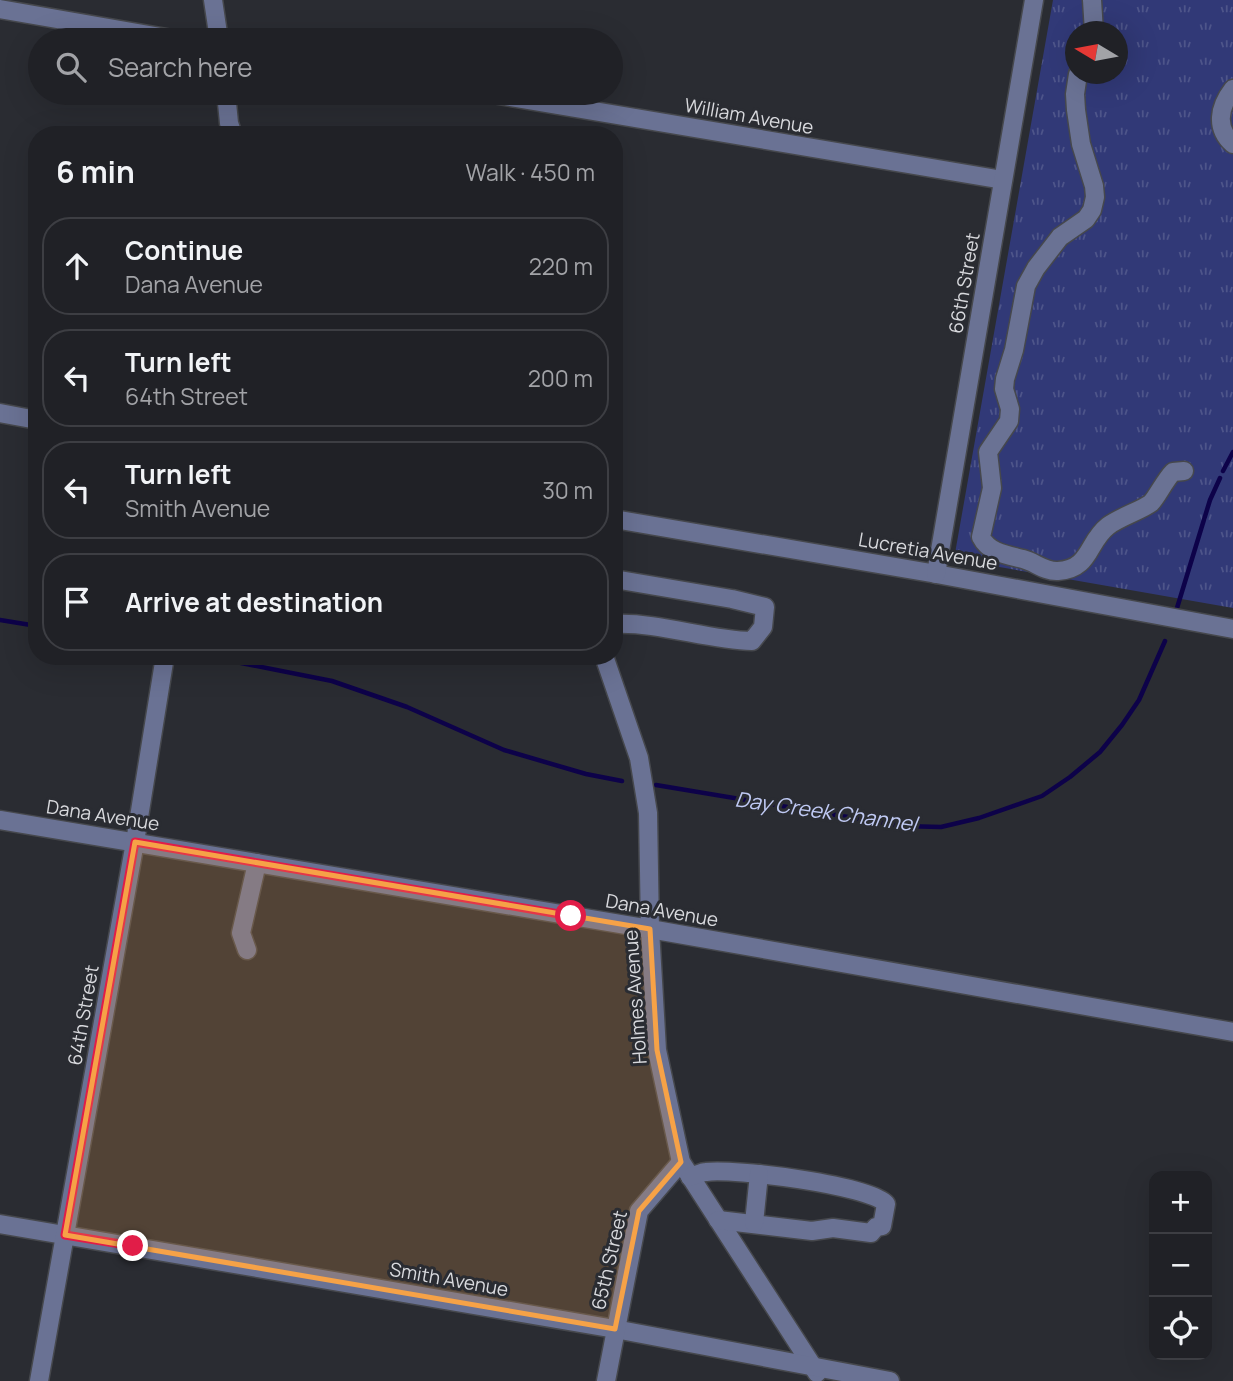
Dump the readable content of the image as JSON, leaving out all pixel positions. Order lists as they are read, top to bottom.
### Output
{
  "streets": {
    "street": [
      "William Avenue",
      "66th Street",
      "Lucretia Avenue",
      "Dana Avenue",
      "Holmes Avenue",
      "64th Street",
      "65th Street",
      "Smith Avenue"
    ]
  },
  "crossings": [
    ["William Avenue", "66th Street"],
    ["66th Street", "Lucretia Avenue"],
    ["Dana Avenue", "Holmes Avenue"],
    ["Dana Avenue", "64th Street"],
    ["Holmes Avenue", "65th Street"],
    ["Holmes Avenue", "Smith Avenue"],
    ["64th Street", "Smith Avenue"],
    ["65th Street", "Smith Avenue"]
  ],
  "water": ["Day Creek Channel"],
  "north": "left",
  "page": {
    "search": "Search here",
    "heading": ["6 min", "Walk · 450 m"],
    "list": [
      ["Continue", "Dana Avenue", "220 m"],
      ["Turn left", "64th Street", "200 m"],
      ["Turn left", "Smith Avenue", "30 m"],
      "Arrive at destination"
    ],
    "map_buttons": ["+", "−"]
  }
}
